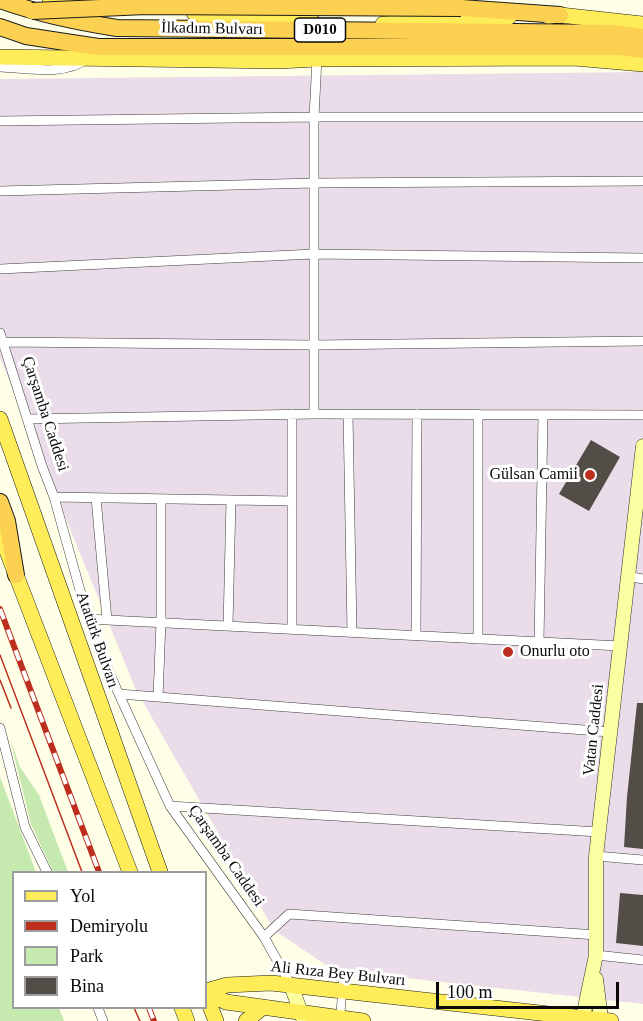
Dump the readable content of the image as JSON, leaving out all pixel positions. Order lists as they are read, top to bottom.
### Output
{
  "streets": {
    "highway": ["İlkadım Bulvarı", "D010"],
    "main road": [
      "Çarşamba Caddesi",
      "Atatürk Bulvarı",
      "Vatan Caddesi",
      "Ali Rıza Bey Bulvarı"
    ]
  },
  "crossings": [
    ["Çarşamba Caddesi", "Ali Rıza Bey Bulvarı"],
    ["Vatan Caddesi", "Ali Rıza Bey Bulvarı"]
  ],
  "places": ["Gülsan Camii", "Onurlu oto"],
  "legend": [
    "Yol",
    "Demiryolu",
    "Park",
    "Bina"
  ],
  "scale_bar": "100 m"
}
